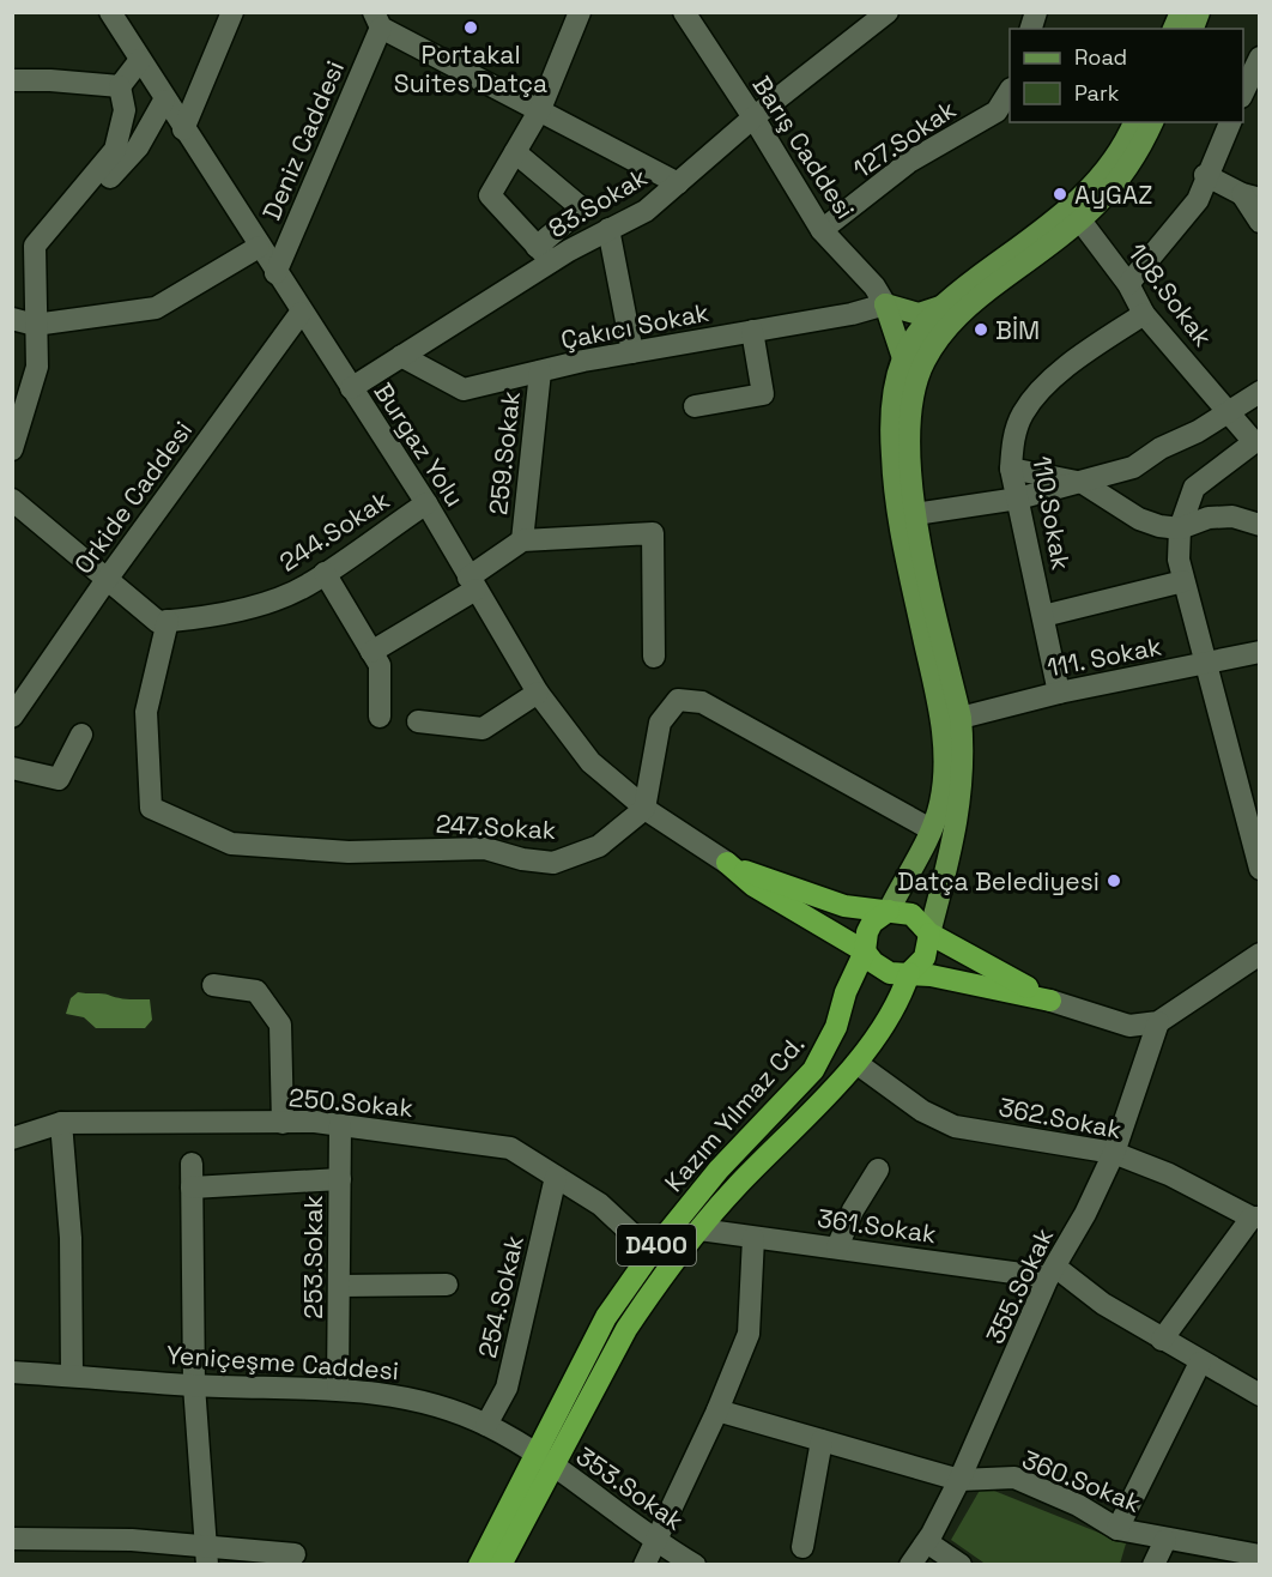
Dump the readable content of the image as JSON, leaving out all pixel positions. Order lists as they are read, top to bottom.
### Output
{
  "streets": {
    "highway": ["Kazım Yılmaz Cd.", "D400"],
    "street": [
      "127.Sokak",
      "Deniz Caddesi",
      "Barış Caddesi",
      "83.Sokak",
      "108.Sokak",
      "Çakıcı Sokak",
      "Burgaz Yolu",
      "259.Sokak",
      "Orkide Caddesi",
      "110.Sokak",
      "244.Sokak",
      "111. Sokak",
      "247.Sokak",
      "250.Sokak",
      "362.Sokak",
      "361.Sokak",
      "253.Sokak",
      "355.Sokak",
      "254.Sokak",
      "Yeniçeşme Caddesi",
      "360.Sokak",
      "353.Sokak"
    ]
  },
  "crossings": [
    ["127.Sokak", "Barış Caddesi"],
    ["Deniz Caddesi", "Burgaz Yolu"],
    ["Barış Caddesi", "83.Sokak"],
    ["Barış Caddesi", "Çakıcı Sokak"],
    ["83.Sokak", "Çakıcı Sokak"],
    ["83.Sokak", "Burgaz Yolu"],
    ["108.Sokak", "110.Sokak"],
    ["108.Sokak", "111. Sokak"],
    ["Çakıcı Sokak", "259.Sokak"],
    ["Burgaz Yolu", "Orkide Caddesi"],
    ["Burgaz Yolu", "244.Sokak"],
    ["Burgaz Yolu", "247.Sokak"],
    ["110.Sokak", "111. Sokak"],
    ["244.Sokak", "247.Sokak"],
    ["250.Sokak", "Kazım Yılmaz Cd."],
    ["250.Sokak", "253.Sokak"],
    ["250.Sokak", "254.Sokak"],
    ["Kazım Yılmaz Cd.", "362.Sokak"],
    ["Kazım Yılmaz Cd.", "361.Sokak"],
    ["Kazım Yılmaz Cd.", "D400"],
    ["Kazım Yılmaz Cd.", "Yeniçeşme Caddesi"],
    ["Kazım Yılmaz Cd.", "353.Sokak"],
    ["362.Sokak", "355.Sokak"],
    ["361.Sokak", "355.Sokak"],
    ["253.Sokak", "Yeniçeşme Caddesi"],
    ["355.Sokak", "360.Sokak"],
    ["254.Sokak", "Yeniçeşme Caddesi"],
    ["Yeniçeşme Caddesi", "353.Sokak"]
  ],
  "places": [
    "Portakal Suites Datça",
    "AyGAZ",
    "BİM",
    "Datça Belediyesi"
  ],
  "legend": ["Road", "Park"]
}
